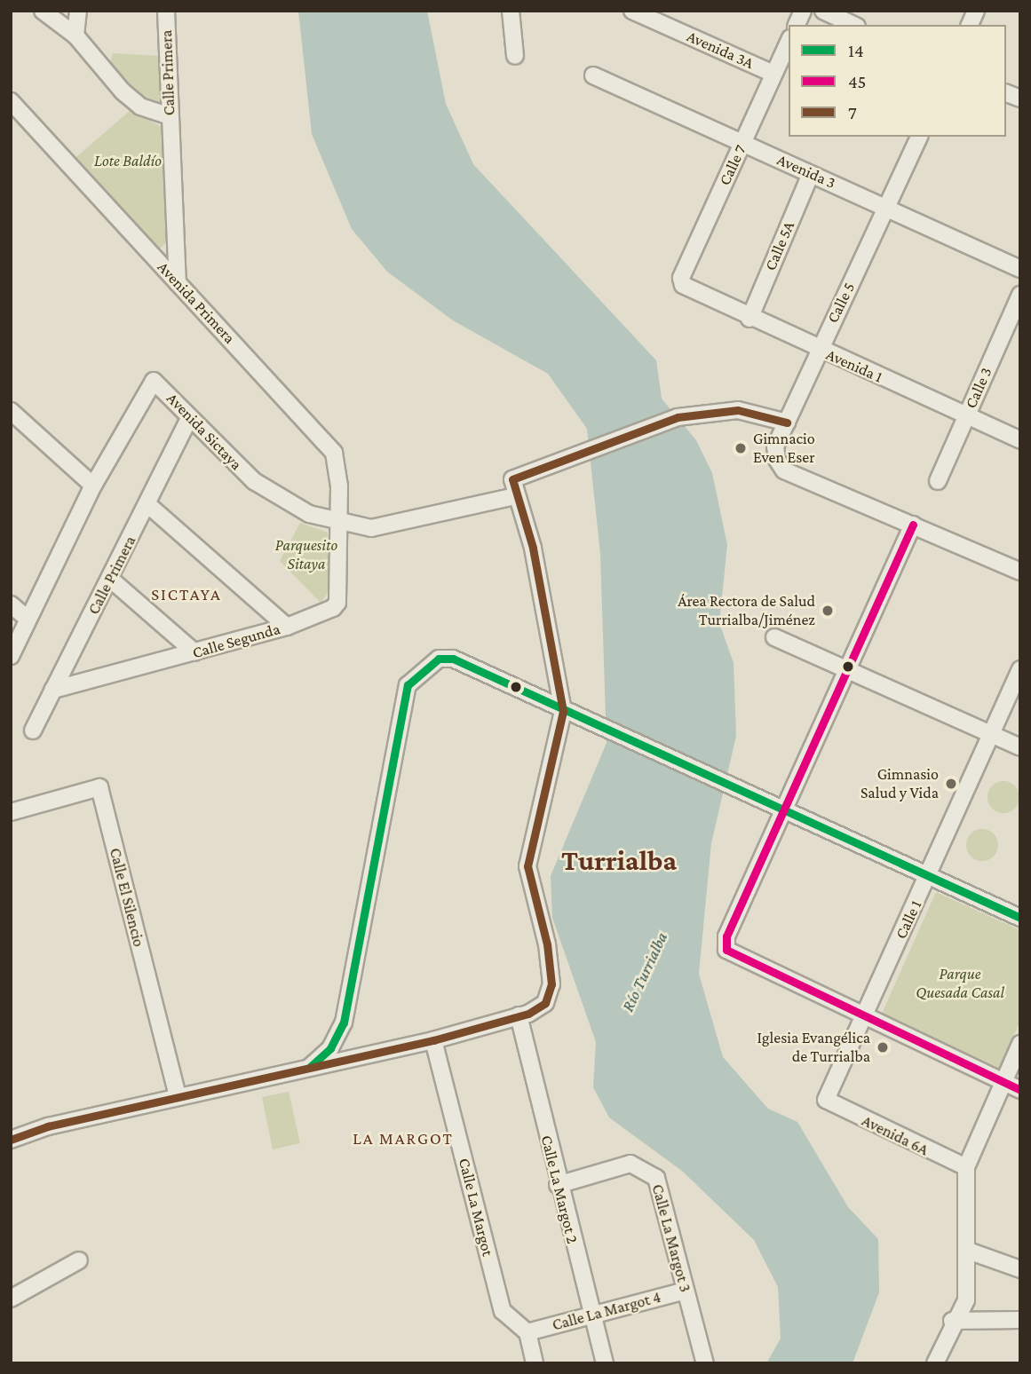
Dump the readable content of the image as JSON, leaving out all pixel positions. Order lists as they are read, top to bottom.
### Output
{
  "streets": {
    "street": [
      "Avenida 3A",
      "Calle Primera",
      "Calle 7",
      "Avenida 3",
      "Calle 5A",
      "Avenida Primera",
      "Calle 5",
      "Avenida 1",
      "Calle 3",
      "Avenida Sictaya",
      "Calle Segunda",
      "Calle El Silencio",
      "Calle 1",
      "Avenida 6A",
      "Calle La Margot 2",
      "Calle La Margot",
      "Calle La Margot 3",
      "Calle La Margot 4"
    ]
  },
  "crossings": [
    ["Avenida 3A", "Calle 7"],
    ["Calle Primera", "Avenida Primera"],
    ["Calle Primera", "Avenida Sictaya"],
    ["Calle Primera", "Calle Segunda"],
    ["Calle 7", "Avenida 3"],
    ["Calle 7", "Avenida 1"],
    ["Avenida 3", "Calle 5A"],
    ["Avenida 3", "Calle 5"],
    ["Calle 5A", "Avenida 1"],
    ["Avenida Primera", "Avenida Sictaya"],
    ["Avenida Primera", "Calle Segunda"],
    ["Calle 5", "Avenida 1"],
    ["Avenida 1", "Calle 3"],
    ["Avenida Sictaya", "Calle Segunda"],
    ["Calle 1", "Avenida 6A"],
    ["Calle La Margot 2", "Calle La Margot 3"],
    ["Calle La Margot 2", "Calle La Margot 4"],
    ["Calle La Margot", "Calle La Margot 4"],
    ["Calle La Margot 3", "Calle La Margot 4"]
  ],
  "districts": ["SICTAYA", "Turrialba", "LA MARGOT"],
  "water": ["Río Turrialba"],
  "parks": ["Lote Baldío", "Parquesito Sitaya", "Parque Quesada Casal"],
  "places": [
    "Gimnacio Even Eser",
    "Área Rectora de Salud Turrialba/Jiménez",
    "Gimnasio Salud y Vida",
    "Iglesia Evangélica de Turrialba"
  ],
  "lines": ["transit line 7", "transit line 45", "transit line 14"],
  "legend": ["14", "45", "7"]
}
